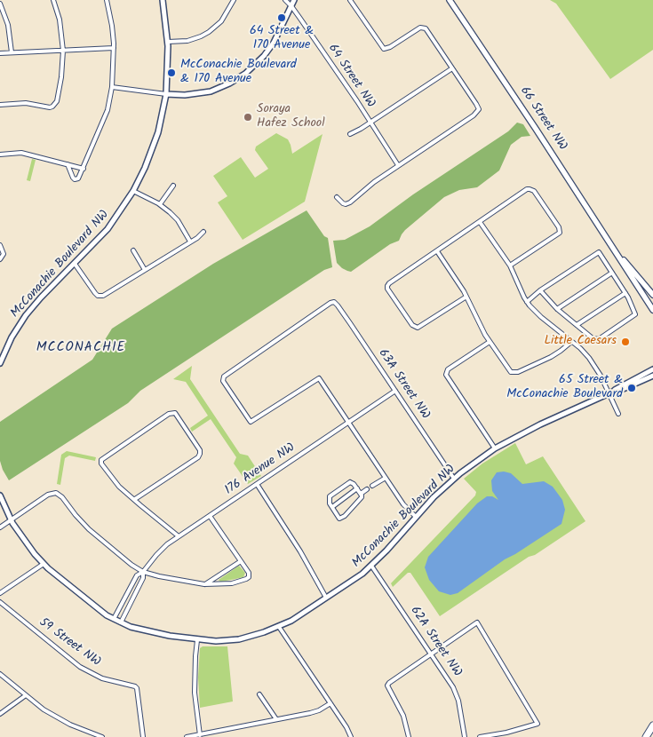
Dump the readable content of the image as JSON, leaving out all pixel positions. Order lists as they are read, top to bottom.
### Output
{
  "streets": {
    "main road": ["66 Street NW"],
    "street": [
      "64 Street NW",
      "McConachie Boulevard NW",
      "63A Street NW",
      "176 Avenue NW",
      "62A Street NW",
      "59 Street NW"
    ]
  },
  "crossings": [
    ["McConachie Boulevard NW", "63A Street NW"],
    ["McConachie Boulevard NW", "176 Avenue NW"],
    ["McConachie Boulevard NW", "62A Street NW"],
    ["63A Street NW", "176 Avenue NW"]
  ],
  "districts": ["MCCONACHIE"],
  "places": [
    "64 Street & 170 Avenue",
    "McConachie Boulevard & 170 Avenue",
    "Soraya Hafez School",
    "Little Caesars",
    "65 Street & McConachie Boulevard"
  ]
}
